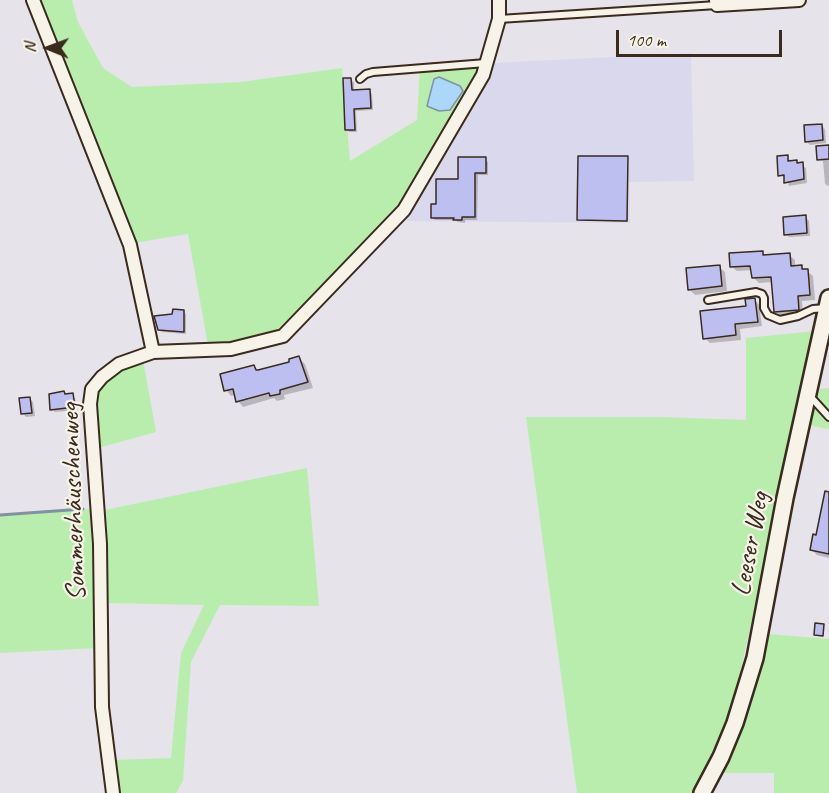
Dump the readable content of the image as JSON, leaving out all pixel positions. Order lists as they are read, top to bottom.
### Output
{
  "streets": {
    "street": ["Sommerhäuschenweg", "Leeser Weg"]
  },
  "scale_bar": "100 m",
  "north": "left"
}
